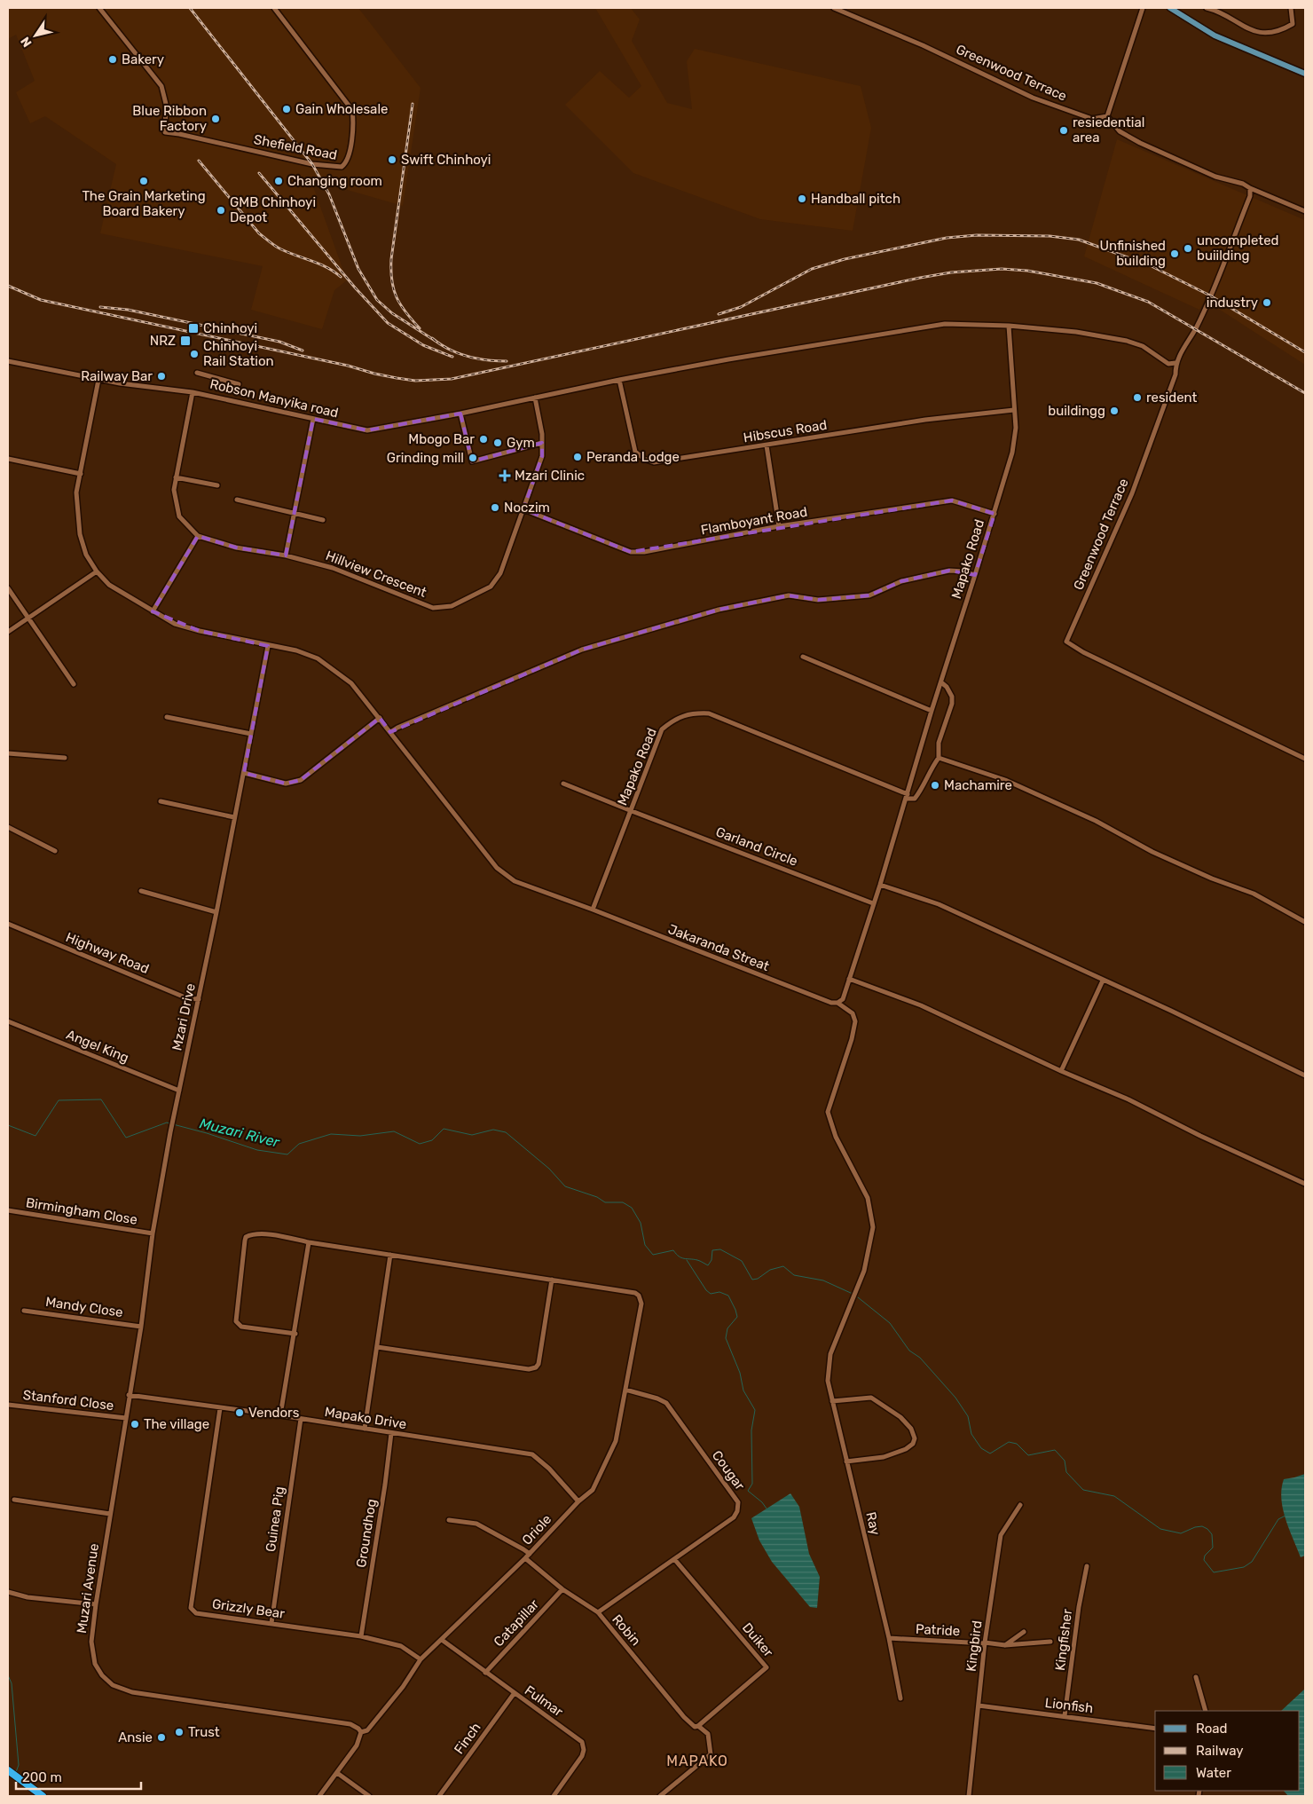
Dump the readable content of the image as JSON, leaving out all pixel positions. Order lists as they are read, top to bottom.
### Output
{
  "streets": {
    "street": [
      "Greenwood Terrace",
      "Shefield Road",
      "Robson Manyika road",
      "Hibscus Road",
      "Flamboyant Road",
      "Mapako Road",
      "Hillview Crescent",
      "Garland Circle",
      "Jakaranda Streat",
      "Highway Road",
      "Mzari Drive",
      "Angel King",
      "Birmingham Close",
      "Mandy Close",
      "Stanford Close",
      "Mapako Drive",
      "Cougar",
      "Guinea Pig",
      "Ray",
      "Oriole",
      "Groundhog",
      "Muzari Avenue",
      "Grizzly Bear",
      "Catapillar",
      "Robin",
      "Patride",
      "Duiker",
      "Kingfisher",
      "Kingbird",
      "Fulmar",
      "Lionfish",
      "Finch"
    ]
  },
  "crossings": [
    ["Greenwood Terrace", "Robson Manyika road"],
    ["Robson Manyika road", "Hibscus Road"],
    ["Robson Manyika road", "Mapako Road"],
    ["Robson Manyika road", "Hillview Crescent"],
    ["Hibscus Road", "Mapako Road"],
    ["Flamboyant Road", "Mapako Road"],
    ["Flamboyant Road", "Hillview Crescent"],
    ["Mapako Road", "Garland Circle"],
    ["Mapako Road", "Jakaranda Streat"],
    ["Mapako Road", "Ray"],
    ["Jakaranda Streat", "Mzari Drive"],
    ["Jakaranda Streat", "Ray"],
    ["Highway Road", "Mzari Drive"],
    ["Mzari Drive", "Angel King"],
    ["Mzari Drive", "Birmingham Close"],
    ["Mzari Drive", "Mandy Close"],
    ["Mzari Drive", "Mapako Drive"],
    ["Mzari Drive", "Muzari Avenue"],
    ["Stanford Close", "Muzari Avenue"],
    ["Mapako Drive", "Guinea Pig"],
    ["Mapako Drive", "Oriole"],
    ["Mapako Drive", "Groundhog"],
    ["Mapako Drive", "Muzari Avenue"],
    ["Mapako Drive", "Grizzly Bear"],
    ["Cougar", "Oriole"],
    ["Cougar", "Robin"],
    ["Cougar", "Duiker"],
    ["Guinea Pig", "Grizzly Bear"],
    ["Ray", "Patride"],
    ["Oriole", "Muzari Avenue"],
    ["Oriole", "Grizzly Bear"],
    ["Oriole", "Robin"],
    ["Oriole", "Fulmar"],
    ["Groundhog", "Grizzly Bear"],
    ["Catapillar", "Robin"],
    ["Catapillar", "Fulmar"],
    ["Robin", "Duiker"],
    ["Patride", "Kingbird"],
    ["Kingfisher", "Lionfish"],
    ["Kingbird", "Lionfish"],
    ["Fulmar", "Finch"]
  ],
  "districts": ["MAPAKO"],
  "water": ["Muzari River"],
  "places": {
    "other": [
      "Bakery",
      "Gain Wholesale",
      "Blue Ribbon Factory",
      "resiedential area",
      "Swift Chinhoyi",
      "The Grain Marketing Board Bakery",
      "Changing room",
      "Handball pitch",
      "GMB Chinhoyi Depot",
      "uncompleted buiilding",
      "Unfinished building",
      "industry",
      "Chinhoyi Rail Station",
      "Railway Bar",
      "resident",
      "buildingg",
      "Mbogo Bar",
      "Gym",
      "Peranda Lodge",
      "Grinding mill",
      "Noczim",
      "Machamire",
      "Vendors",
      "The village",
      "Trust",
      "Ansie"
    ],
    "transit": ["Chinhoyi", "NRZ"],
    "health": ["Mzari Clinic"]
  },
  "legend": ["Road", "Railway", "Water"],
  "scale_bar": "200 m",
  "north": "bottom left"
}
